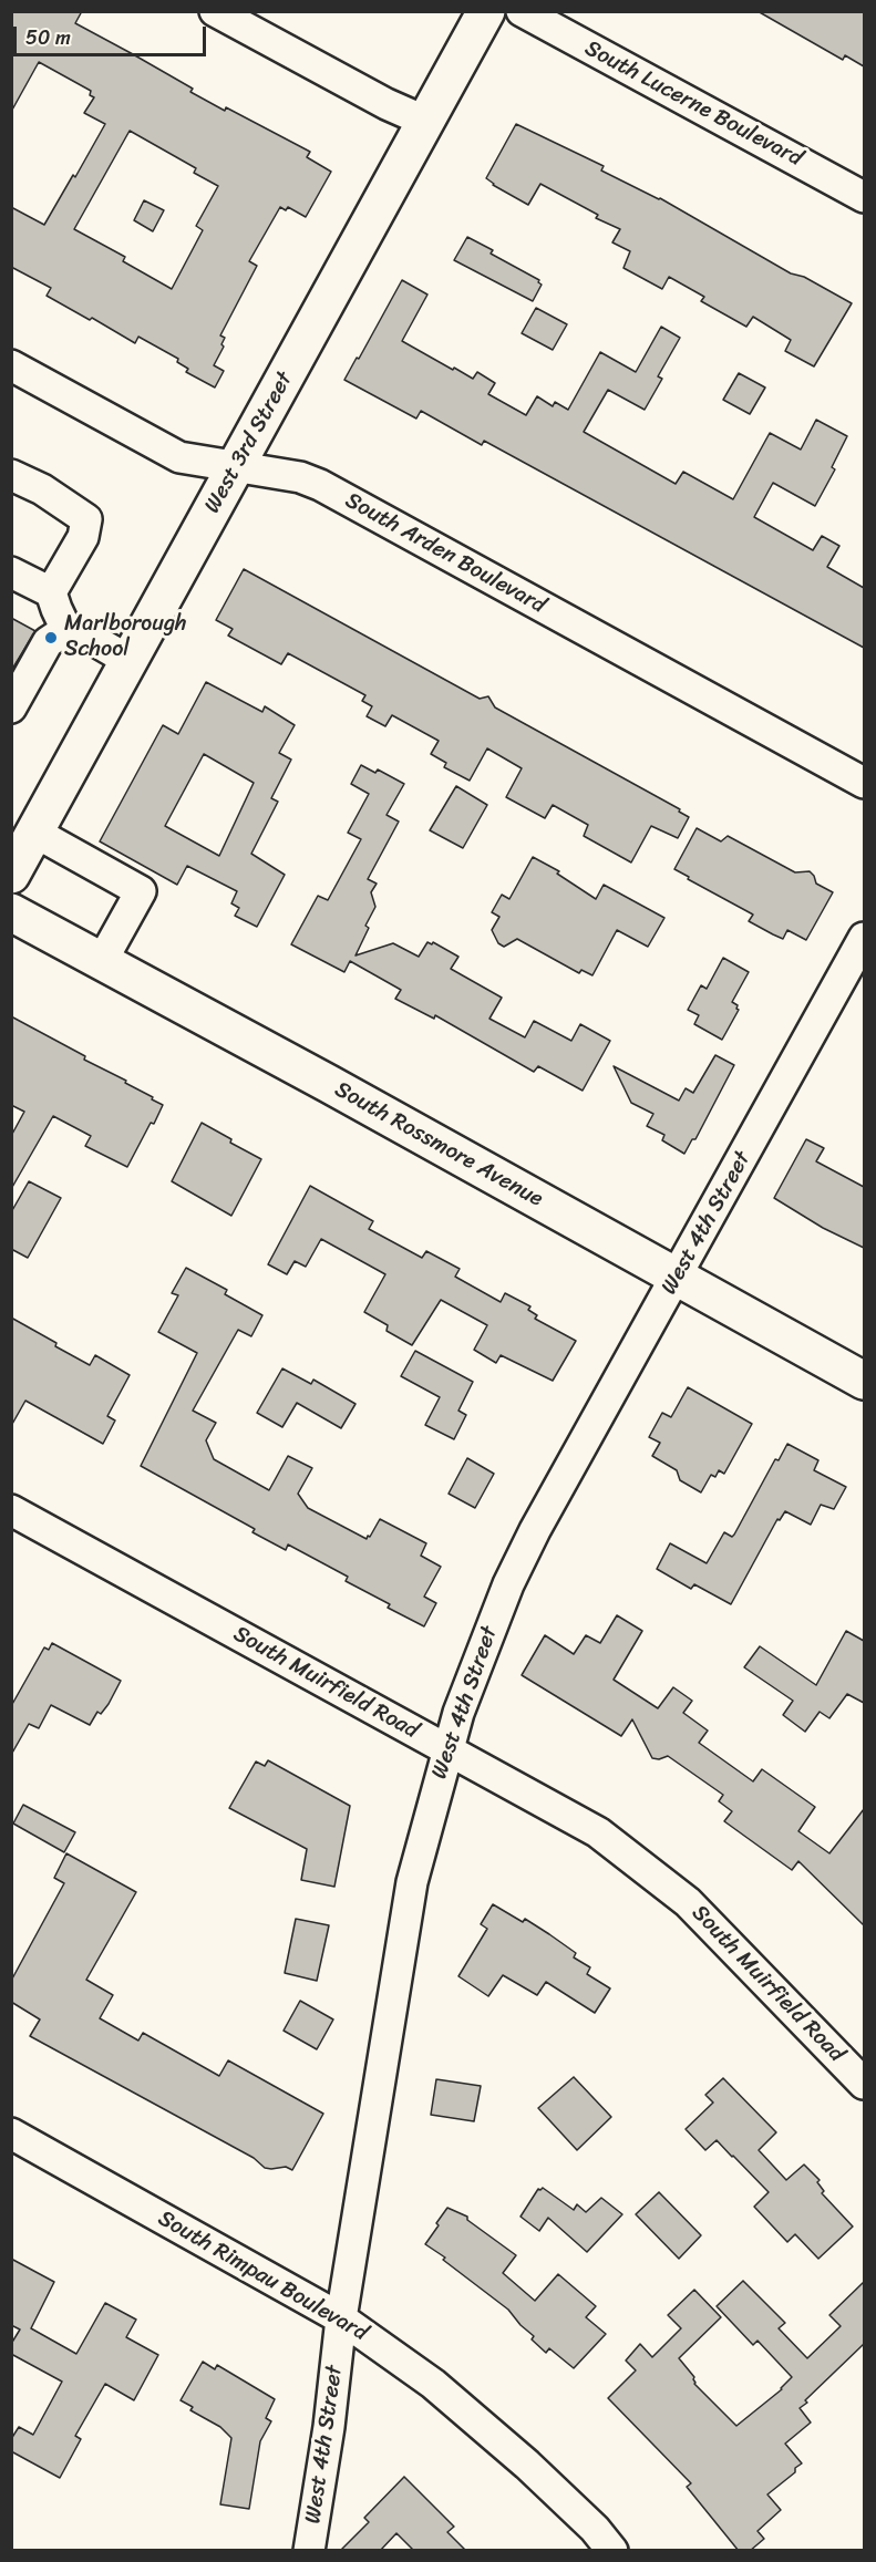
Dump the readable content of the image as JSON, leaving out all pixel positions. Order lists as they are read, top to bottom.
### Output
{
  "streets": {
    "main road": ["West 3rd Street", "South Rossmore Avenue"],
    "street": [
      "South Lucerne Boulevard",
      "South Arden Boulevard",
      "West 4th Street",
      "South Muirfield Road",
      "South Rimpau Boulevard"
    ]
  },
  "crossings": [
    ["West 3rd Street", "South Arden Boulevard"],
    ["South Rossmore Avenue", "West 4th Street"],
    ["West 4th Street", "South Muirfield Road"],
    ["West 4th Street", "South Rimpau Boulevard"]
  ],
  "places": ["Marlborough School"],
  "scale_bar": "50 m"
}
